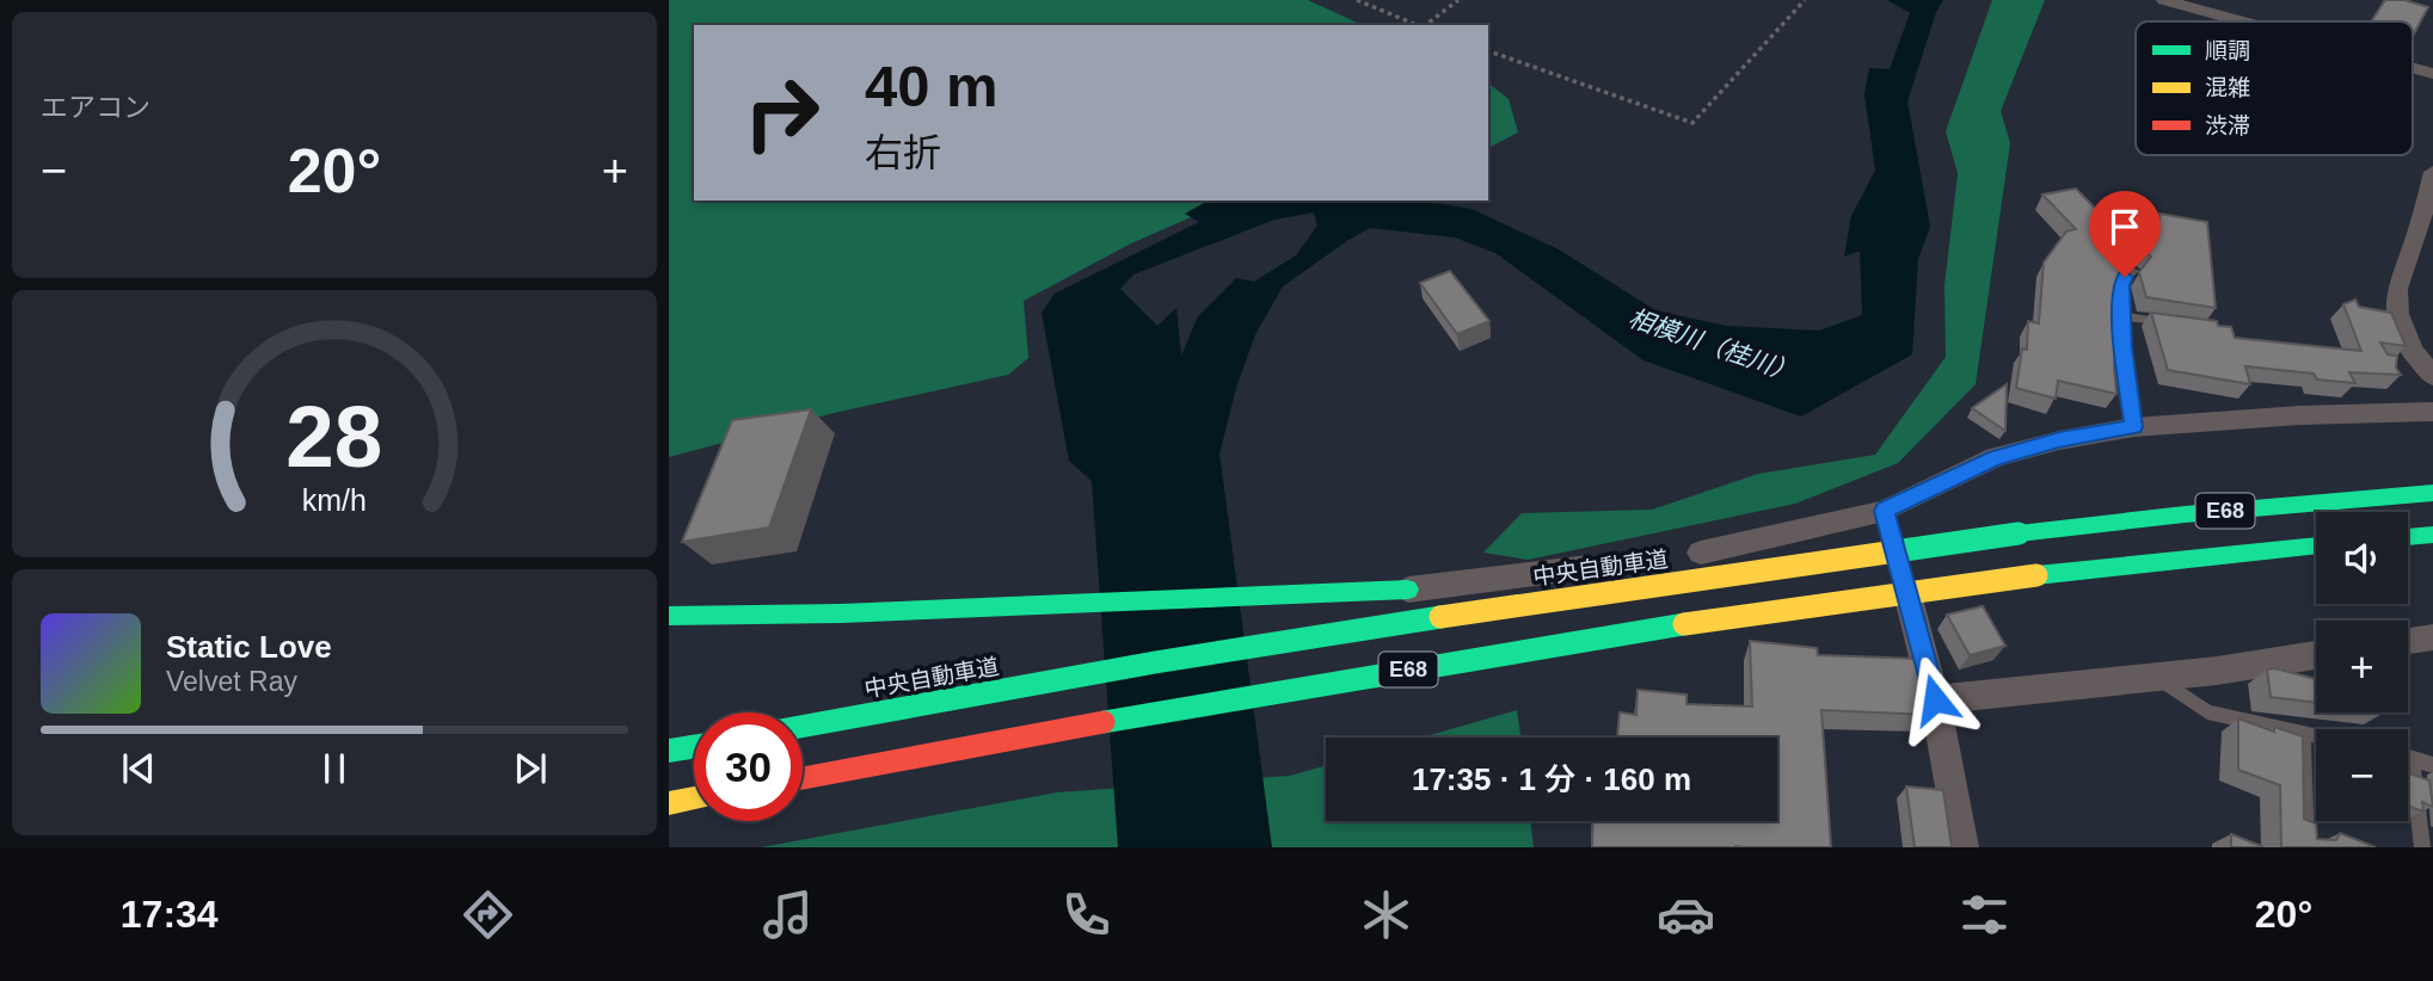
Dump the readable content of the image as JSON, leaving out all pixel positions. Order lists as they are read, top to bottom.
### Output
{
  "streets": {
    "main road": ["E68", "中央自動車道"]
  },
  "water": ["相模川（桂川）"],
  "legend": ["順調", "混雑", "渋滞"],
  "page": {
    "tile": "エアコン",
    "turn": ["40 m", "右折"],
    "heat": ["−", "20°", "+"],
    "map_buttons": ["+", "−"],
    "song": ["Static Love", "Velvet Ray"],
    "limit": "30",
    "trip": "17:35 · 1 分 · 160 m",
    "tabs": ["17:34", "20°"],
    "gauge": ["28", "km/h"]
  }
}
